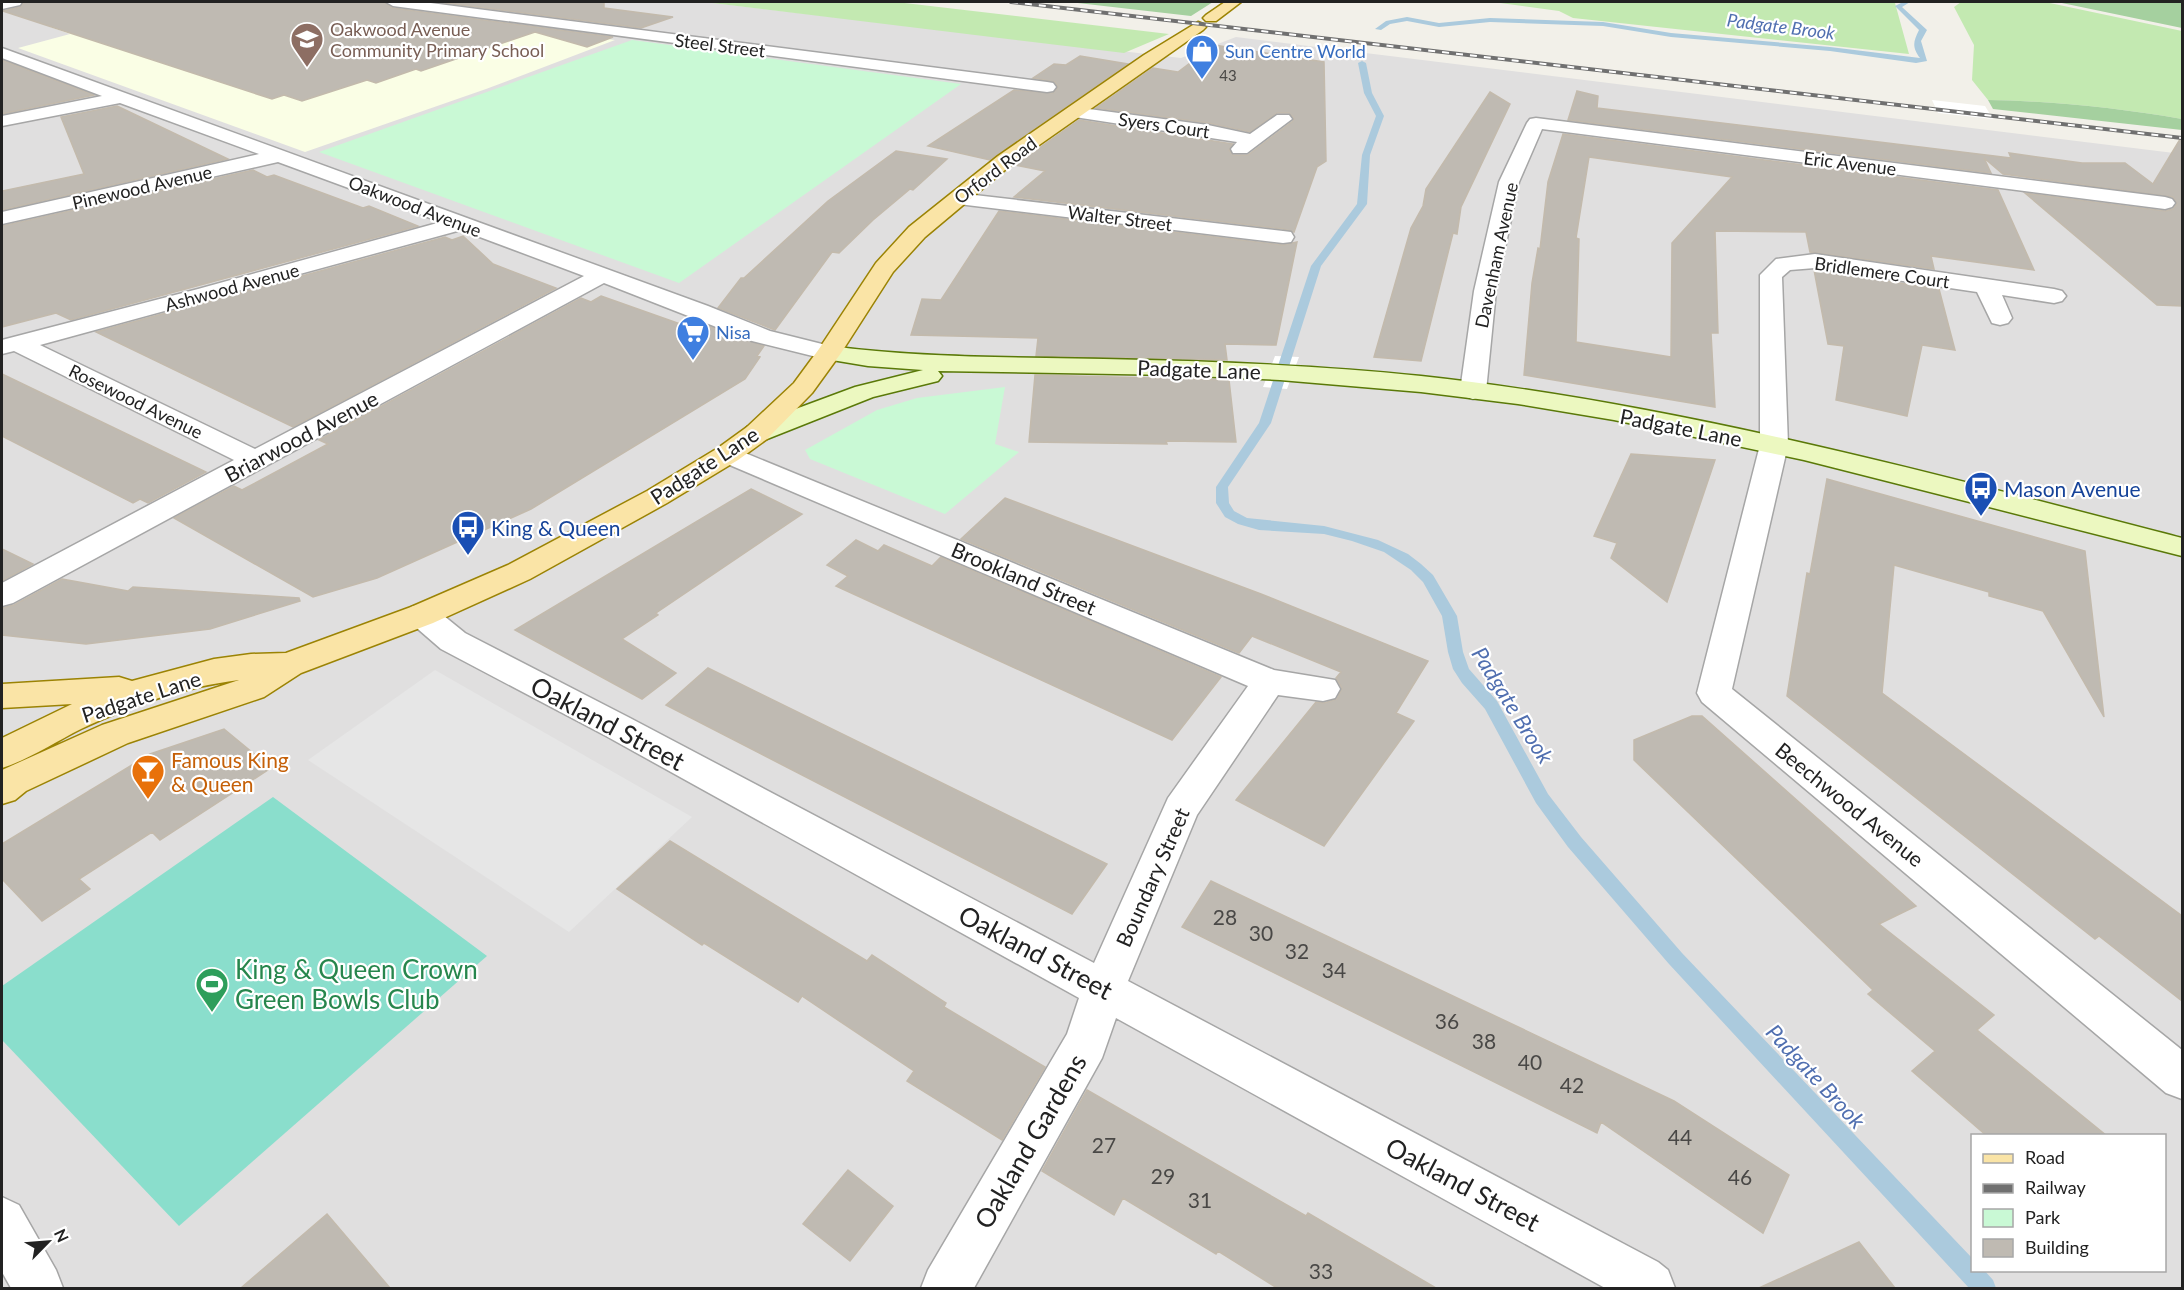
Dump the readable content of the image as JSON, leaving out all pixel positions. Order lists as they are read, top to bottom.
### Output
{
  "streets": {
    "main road": ["Orford Road", "Padgate Lane"],
    "street": [
      "Steel Street",
      "Syers Court",
      "Eric Avenue",
      "Pinewood Avenue",
      "Oakwood Avenue",
      "Walter Street",
      "Davenham Avenue",
      "Bridlemere Court",
      "Ashwood Avenue",
      "Rosewood Avenue",
      "Briarwood Avenue",
      "Brookland Street",
      "Oakland Street",
      "Beechwood Avenue",
      "Boundary Street",
      "Oakland Gardens"
    ]
  },
  "crossings": [
    ["Syers Court", "Orford Road"],
    ["Eric Avenue", "Davenham Avenue"],
    ["Orford Road", "Oakwood Avenue"],
    ["Orford Road", "Walter Street"],
    ["Orford Road", "Padgate Lane"],
    ["Pinewood Avenue", "Oakwood Avenue"],
    ["Oakwood Avenue", "Ashwood Avenue"],
    ["Oakwood Avenue", "Padgate Lane"],
    ["Oakwood Avenue", "Briarwood Avenue"],
    ["Davenham Avenue", "Padgate Lane"],
    ["Bridlemere Court", "Padgate Lane"],
    ["Bridlemere Court", "Beechwood Avenue"],
    ["Ashwood Avenue", "Rosewood Avenue"],
    ["Padgate Lane", "Brookland Street"],
    ["Padgate Lane", "Oakland Street"],
    ["Padgate Lane", "Beechwood Avenue"],
    ["Rosewood Avenue", "Briarwood Avenue"],
    ["Brookland Street", "Boundary Street"],
    ["Oakland Street", "Boundary Street"],
    ["Oakland Street", "Oakland Gardens"],
    ["Boundary Street", "Oakland Gardens"]
  ],
  "water": ["Padgate Brook"],
  "places": {
    "school or university": ["Oakwood Avenue Community Primary School"],
    "shop": ["Sun Centre World"],
    "supermarket": ["Nisa"],
    "bus stop": ["Mason Avenue", "King & Queen"],
    "bar": ["Famous King & Queen"],
    "sports": ["King & Queen Crown Green Bowls Club"]
  },
  "house_numbers": [
    "43",
    "28",
    "30",
    "32",
    "34",
    "36",
    "38",
    "40",
    "42",
    "44",
    "27",
    "29",
    "46",
    "31",
    "33"
  ],
  "legend": [
    "Road",
    "Railway",
    "Park",
    "Building"
  ],
  "north": "top right"
}
